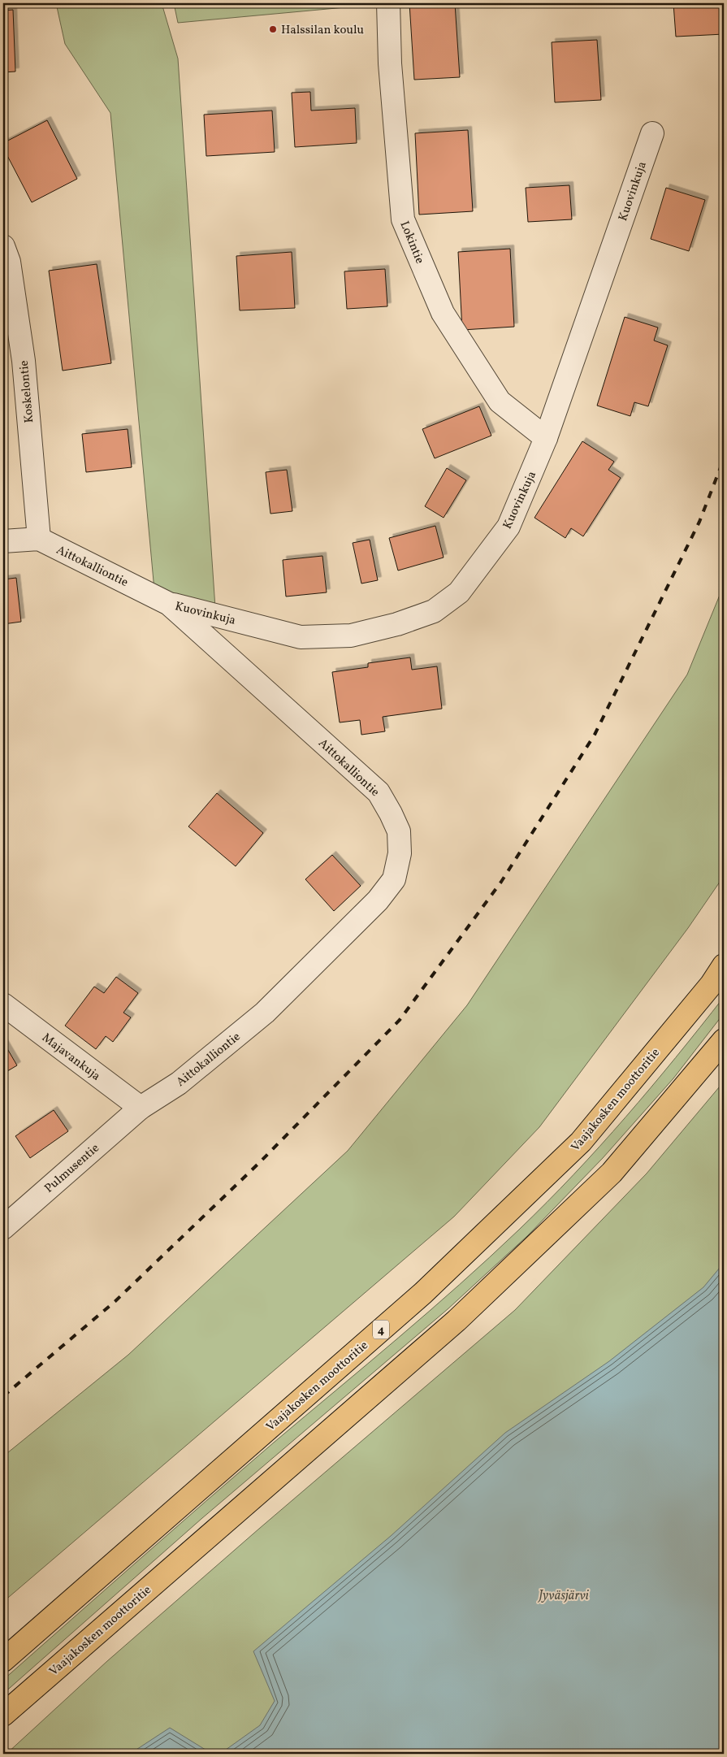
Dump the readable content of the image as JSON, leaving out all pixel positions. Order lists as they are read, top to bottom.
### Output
{
  "streets": {
    "highway": ["Vaajakosken moottoritie", "4"],
    "street": [
      "Kuovinkuja",
      "Lokintie",
      "Koskelontie",
      "Aittokalliontie",
      "Majavankuja",
      "Pulmusentie"
    ]
  },
  "crossings": [
    ["Kuovinkuja", "Lokintie"],
    ["Kuovinkuja", "Aittokalliontie"],
    ["Koskelontie", "Aittokalliontie"],
    ["Aittokalliontie", "Majavankuja"],
    ["Aittokalliontie", "Pulmusentie"],
    ["Majavankuja", "Pulmusentie"]
  ],
  "water": ["Jyväsjärvi"],
  "places": ["Halssilan koulu"]
}
